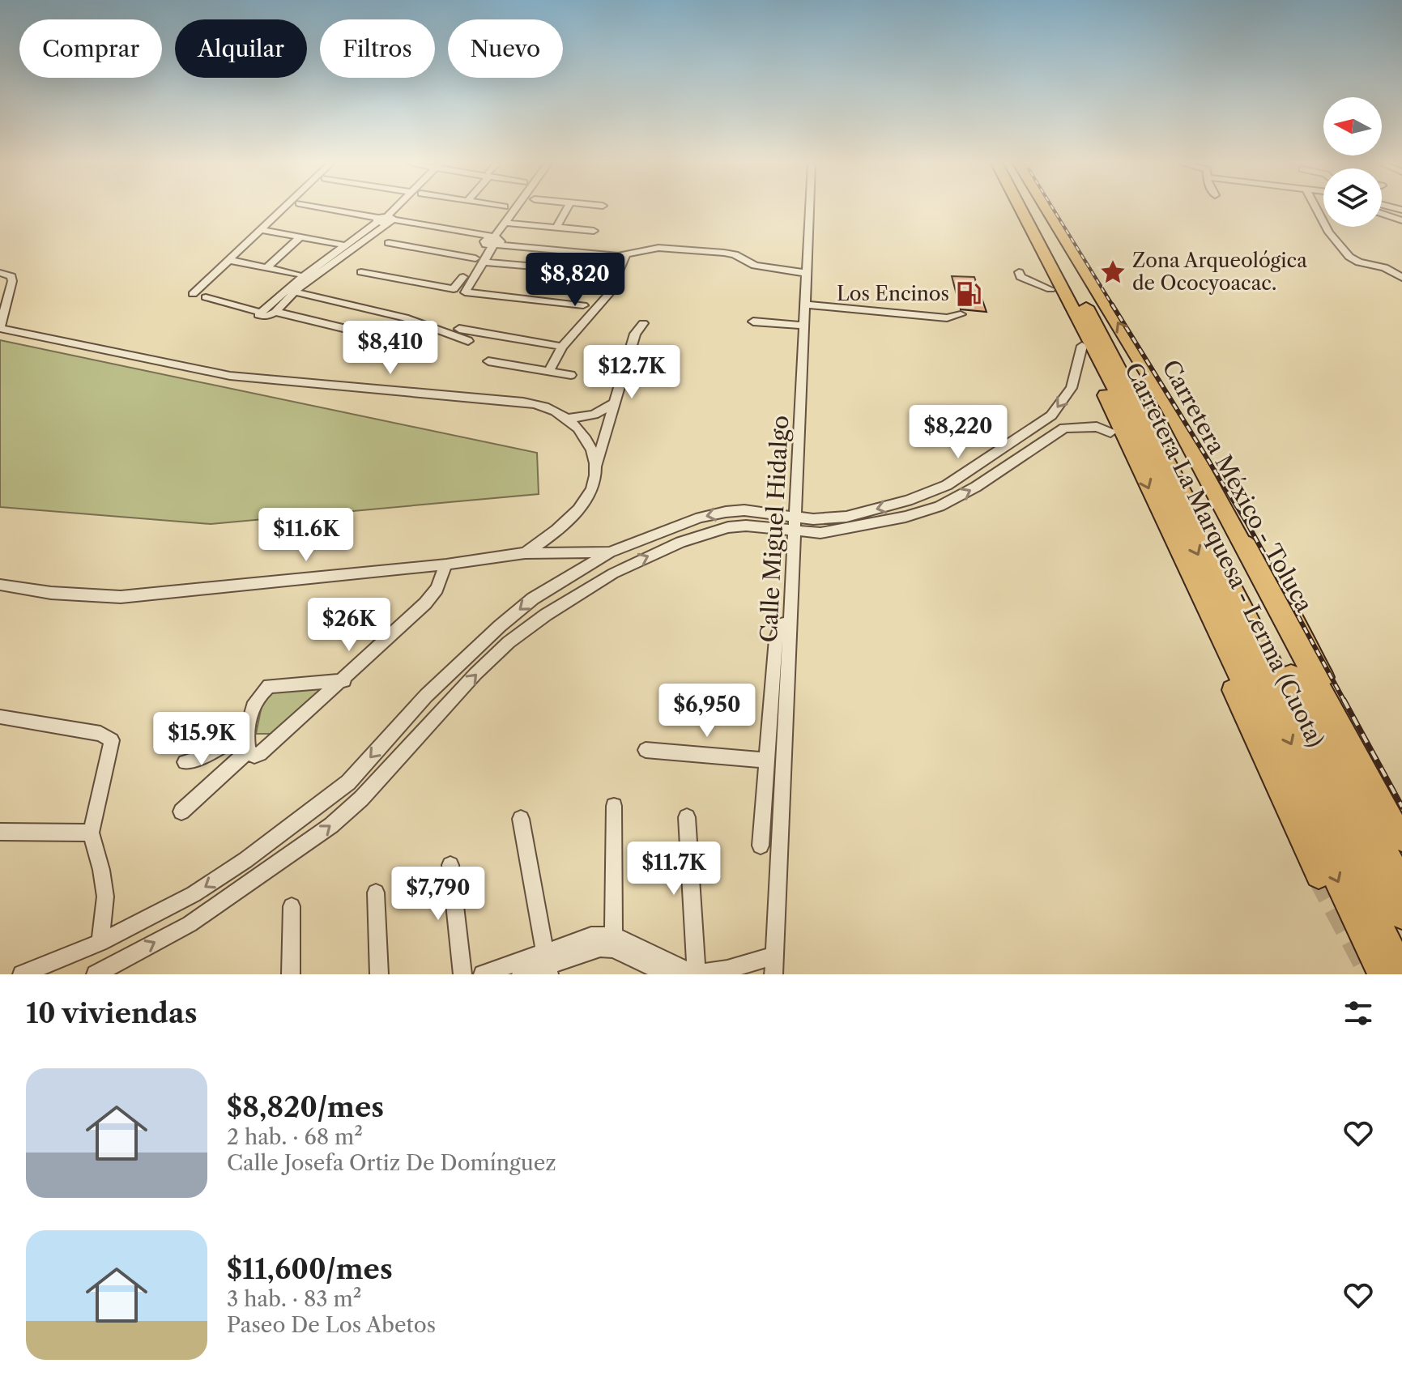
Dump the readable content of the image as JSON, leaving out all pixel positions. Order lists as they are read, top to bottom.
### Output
{
  "streets": {
    "highway": ["Carretera México - Toluca", "Carretera La Marquesa - Lerma (Cuota)"],
    "street": ["Calle Miguel Hidalgo"]
  },
  "places": {
    "place": ["Zona Arqueológica de Ococyoacac."],
    "fuel station": ["Los Encinos"]
  },
  "north": "left",
  "page": {
    "chip": [
      "Comprar",
      "Alquilar",
      "Filtros",
      "Nuevo"
    ],
    "price": [
      "$8,820",
      "$8,410",
      "$12.7K",
      "$8,220",
      "$11.6K",
      "$26K",
      "$6,950",
      "$15.9K",
      "$11.7K",
      "$7,790"
    ],
    "heading": "10 viviendas",
    "list": [
      {
        "name": "$8,820/mes",
        "note": "2 hab. · 68 m² · Calle Josefa Ortiz De Domínguez"
      },
      {
        "name": "$11,600/mes",
        "note": "3 hab. · 83 m² · Paseo De Los Abetos"
      }
    ]
  }
}
